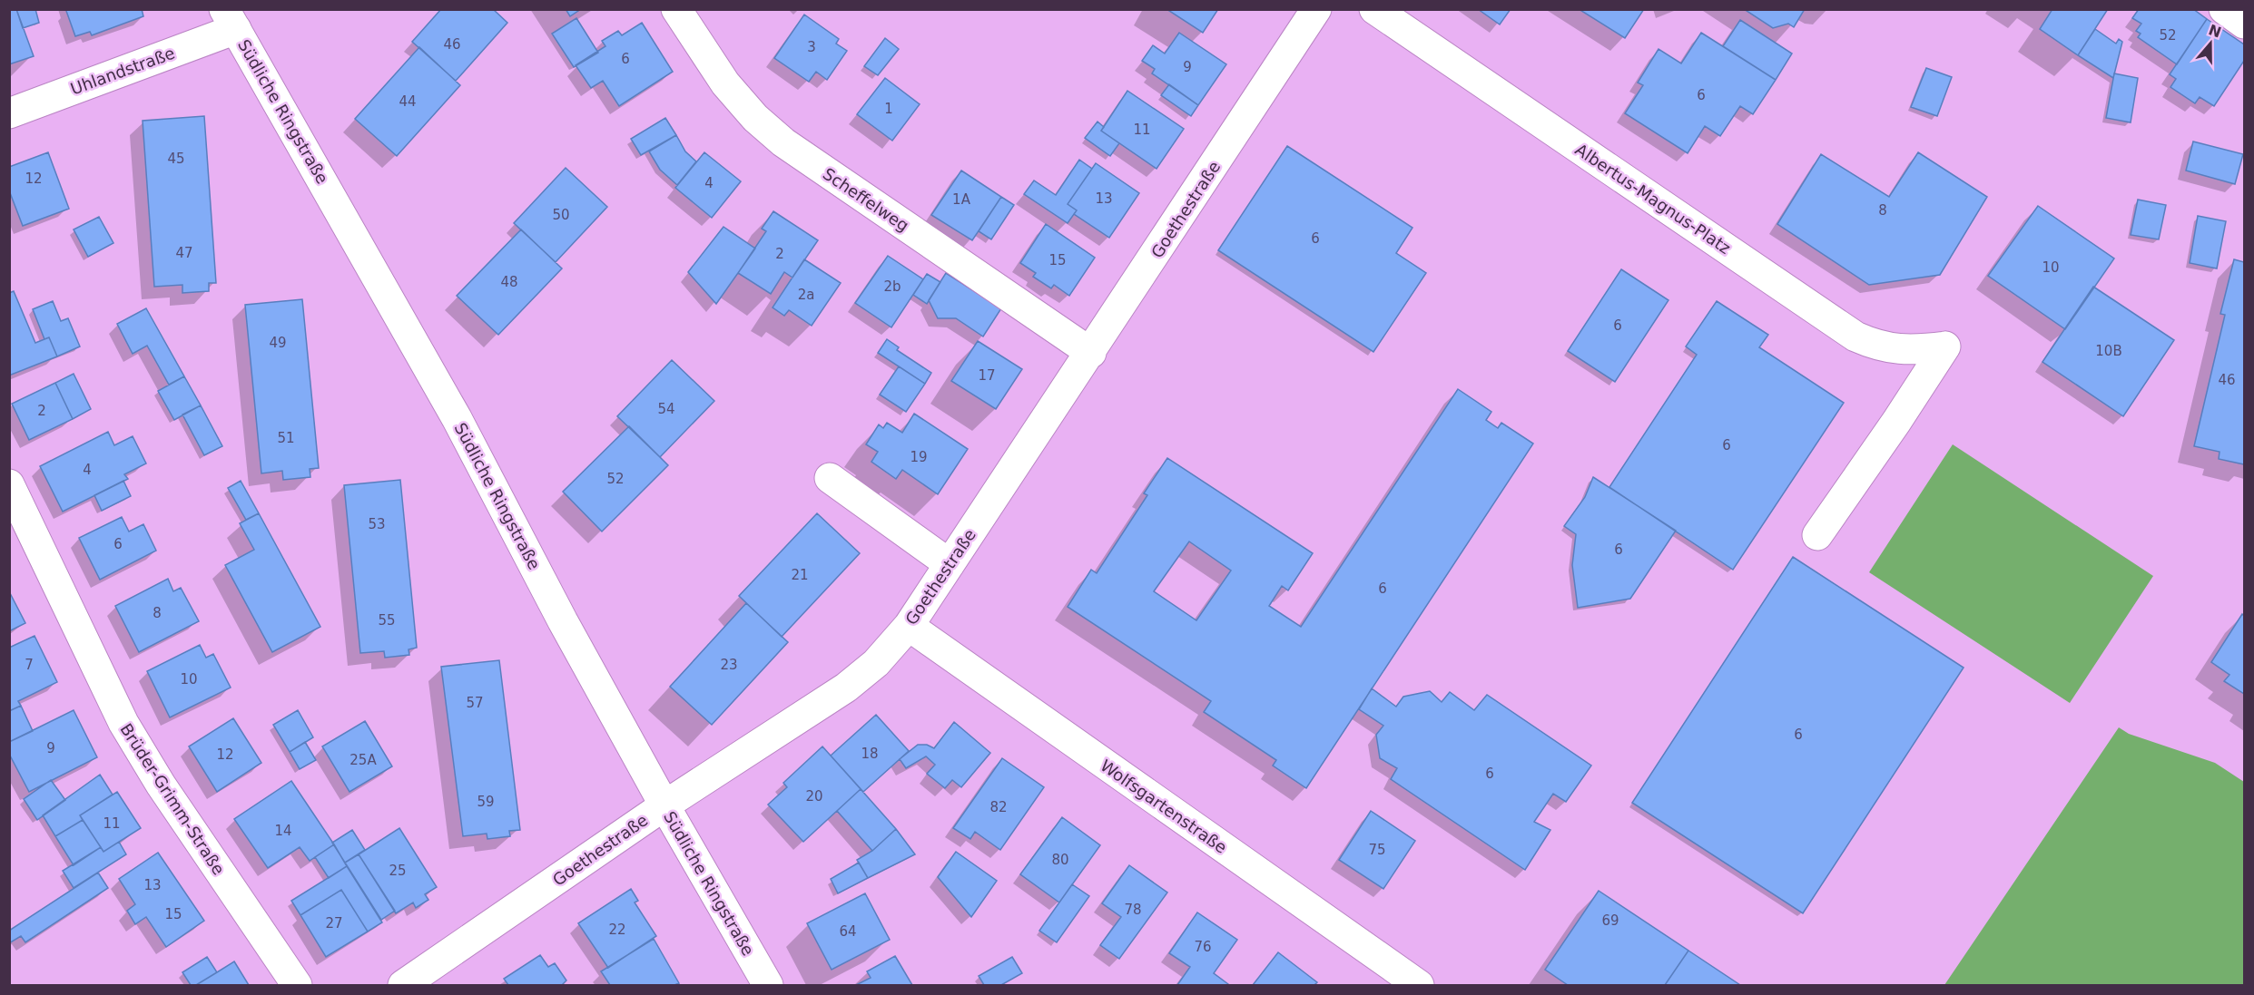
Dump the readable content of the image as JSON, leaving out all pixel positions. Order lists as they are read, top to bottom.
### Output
{
  "streets": {
    "street": [
      "Uhlandstraße",
      "Südliche Ringstraße",
      "Albertus-Magnus-Platz",
      "Scheffelweg",
      "Goethestraße",
      "Brüder-Grimm-Straße",
      "Wolfsgartenstraße"
    ]
  },
  "crossings": [
    ["Uhlandstraße", "Südliche Ringstraße"],
    ["Südliche Ringstraße", "Goethestraße"],
    ["Scheffelweg", "Goethestraße"],
    ["Goethestraße", "Wolfsgartenstraße"]
  ],
  "house_numbers": [
    "52",
    "46",
    "3",
    "6",
    "9",
    "6",
    "44",
    "1",
    "11",
    "45",
    "12",
    "4",
    "13",
    "1A",
    "8",
    "50",
    "6",
    "47",
    "2",
    "15",
    "10",
    "48",
    "2b",
    "2a",
    "6",
    "49",
    "10B",
    "17",
    "46",
    "54",
    "2",
    "51",
    "6",
    "19",
    "4",
    "52",
    "53",
    "6",
    "6",
    "21",
    "6",
    "8",
    "55",
    "7",
    "23",
    "10",
    "57",
    "6",
    "9",
    "18",
    "12",
    "25A",
    "6",
    "20",
    "59",
    "82",
    "11",
    "14",
    "75",
    "80",
    "25",
    "13",
    "78",
    "15",
    "69",
    "27",
    "22",
    "64",
    "76"
  ],
  "north": "top"
}
